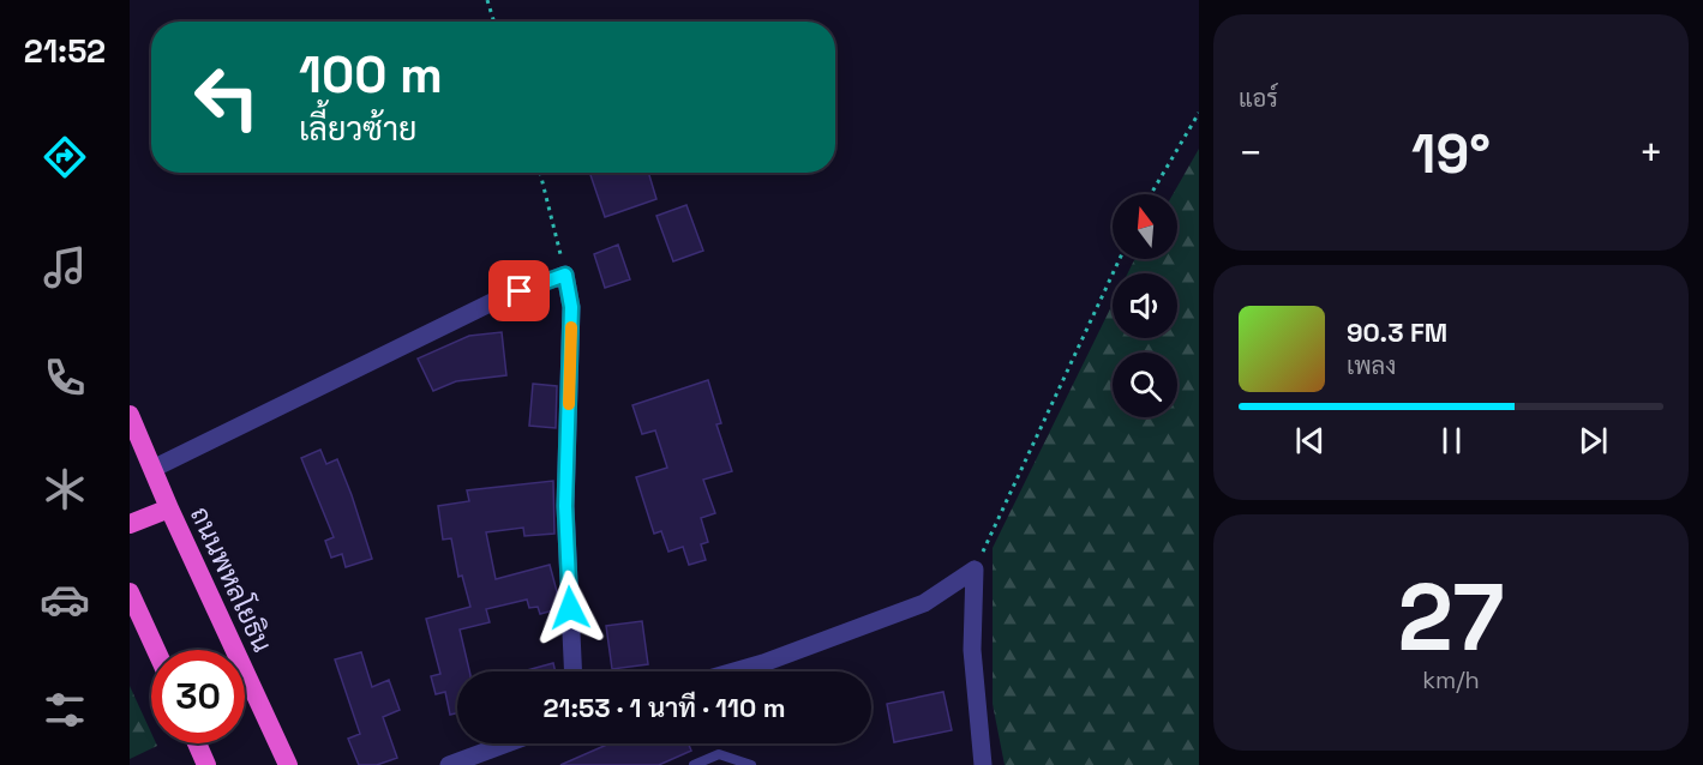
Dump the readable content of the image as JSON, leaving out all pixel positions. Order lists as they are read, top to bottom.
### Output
{
  "streets": {
    "highway": ["ถนนพหลโยธิน"]
  },
  "north": "top",
  "page": {
    "tabs": "21:52",
    "tile": [
      "แอร์",
      ["27", "km/h"]
    ],
    "turn": ["100 m", "เลี้ยวซ้าย"],
    "heat": ["−", "19°", "+"],
    "song": ["90.3 FM", "เพลง"],
    "limit": "30",
    "trip": "21:53 · 1 นาที · 110 m"
  }
}
